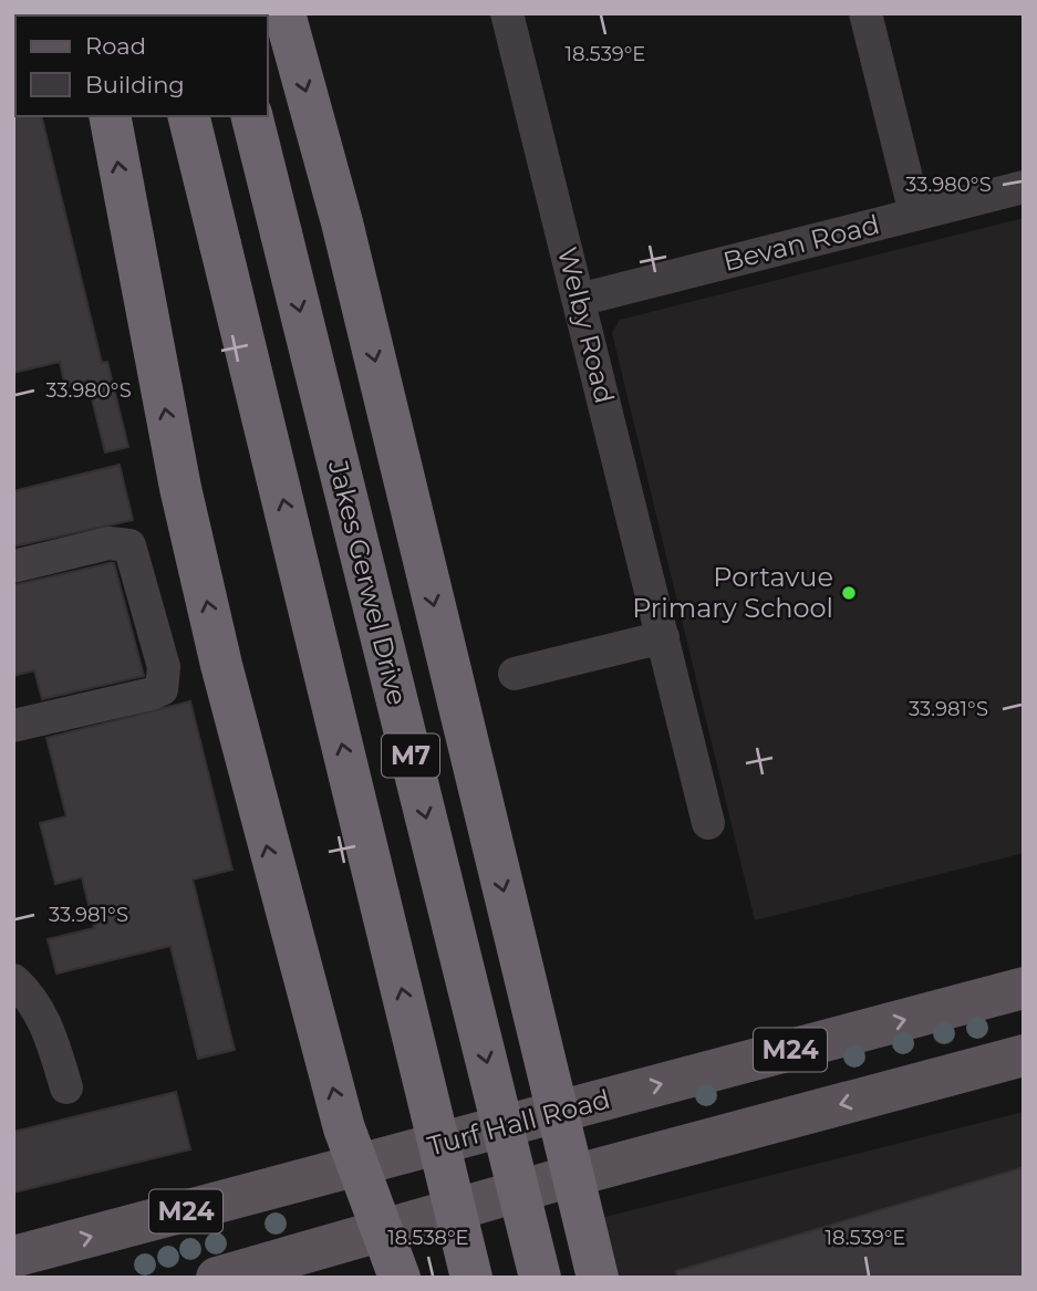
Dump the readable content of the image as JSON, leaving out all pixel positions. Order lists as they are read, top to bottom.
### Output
{
  "streets": {
    "highway": ["Jakes Gerwel Drive", "M7"],
    "main road": ["M24", "Turf Hall Road"],
    "street": ["Bevan Road", "Welby Road"]
  },
  "crossings": [
    ["Bevan Road", "Welby Road"]
  ],
  "places": ["Portavue Primary School"],
  "legend": ["Road", "Building"],
  "coordinates": [
    "18.539°E",
    "33.980°S",
    "33.981°S",
    "18.538°E"
  ]
}
